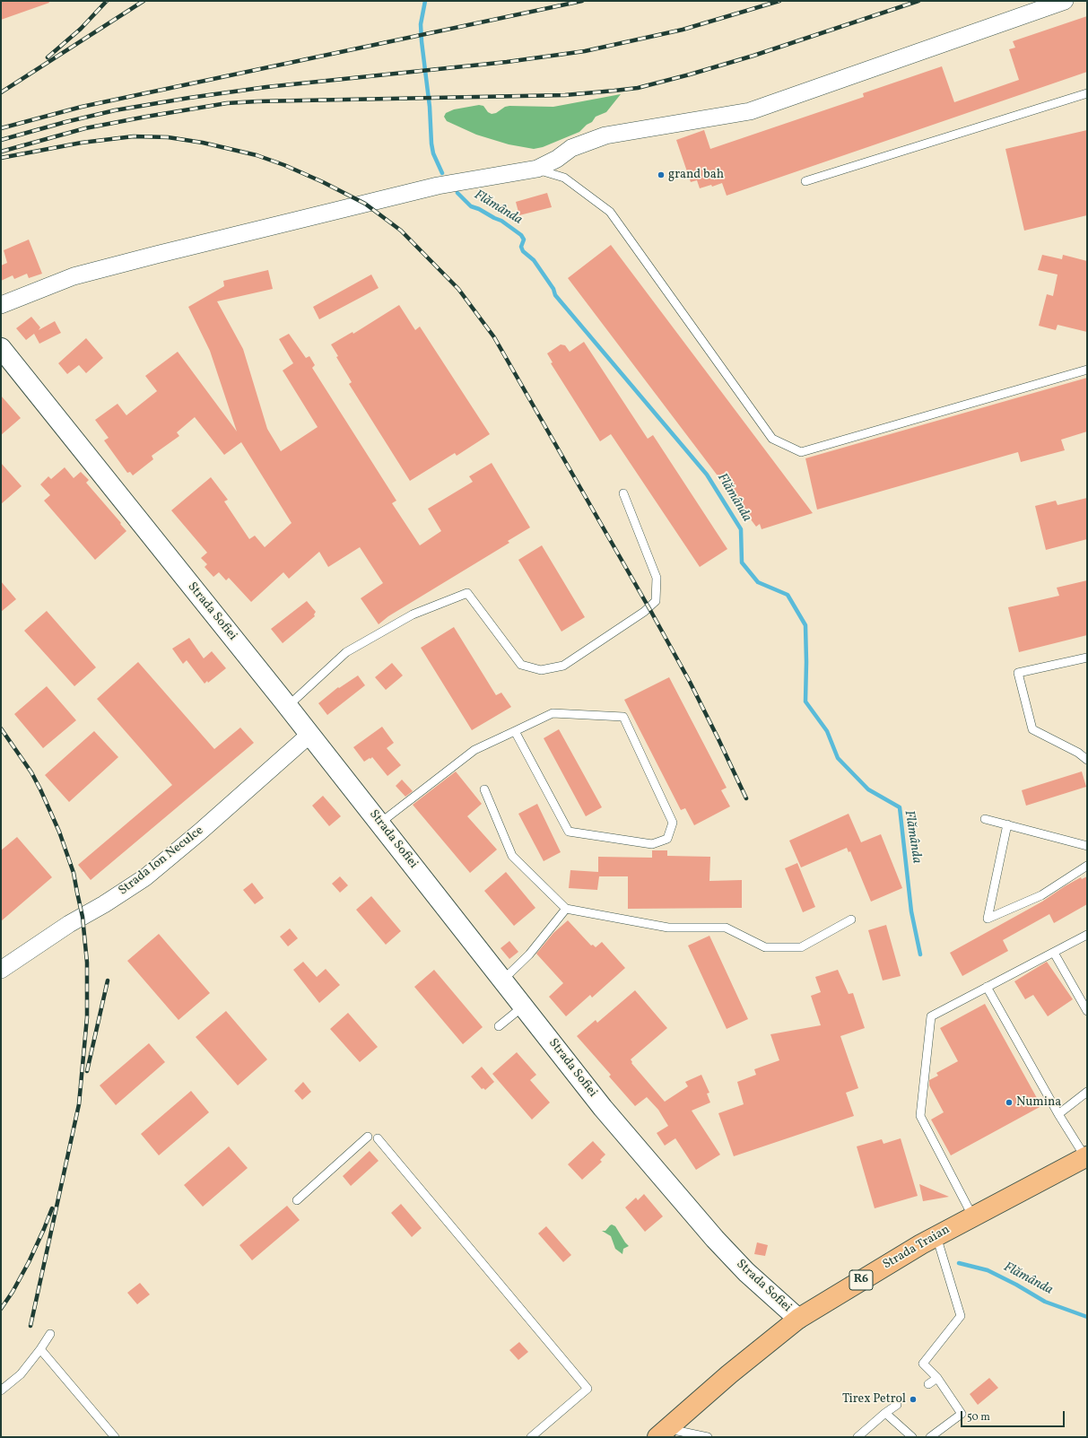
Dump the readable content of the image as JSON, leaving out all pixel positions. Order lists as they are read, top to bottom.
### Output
{
  "streets": {
    "highway": ["Strada Trаian", "R6"],
    "street": ["Strada Sofiei", "Strada Ion Neculce"]
  },
  "crossings": [
    ["Strada Sofiei", "Strada Ion Neculce"],
    ["Strada Sofiei", "Strada Trаian"]
  ],
  "water": ["Flămânda"],
  "places": ["grand bah", "Numina", "Tirex Petrol"],
  "scale_bar": "50 m"
}
